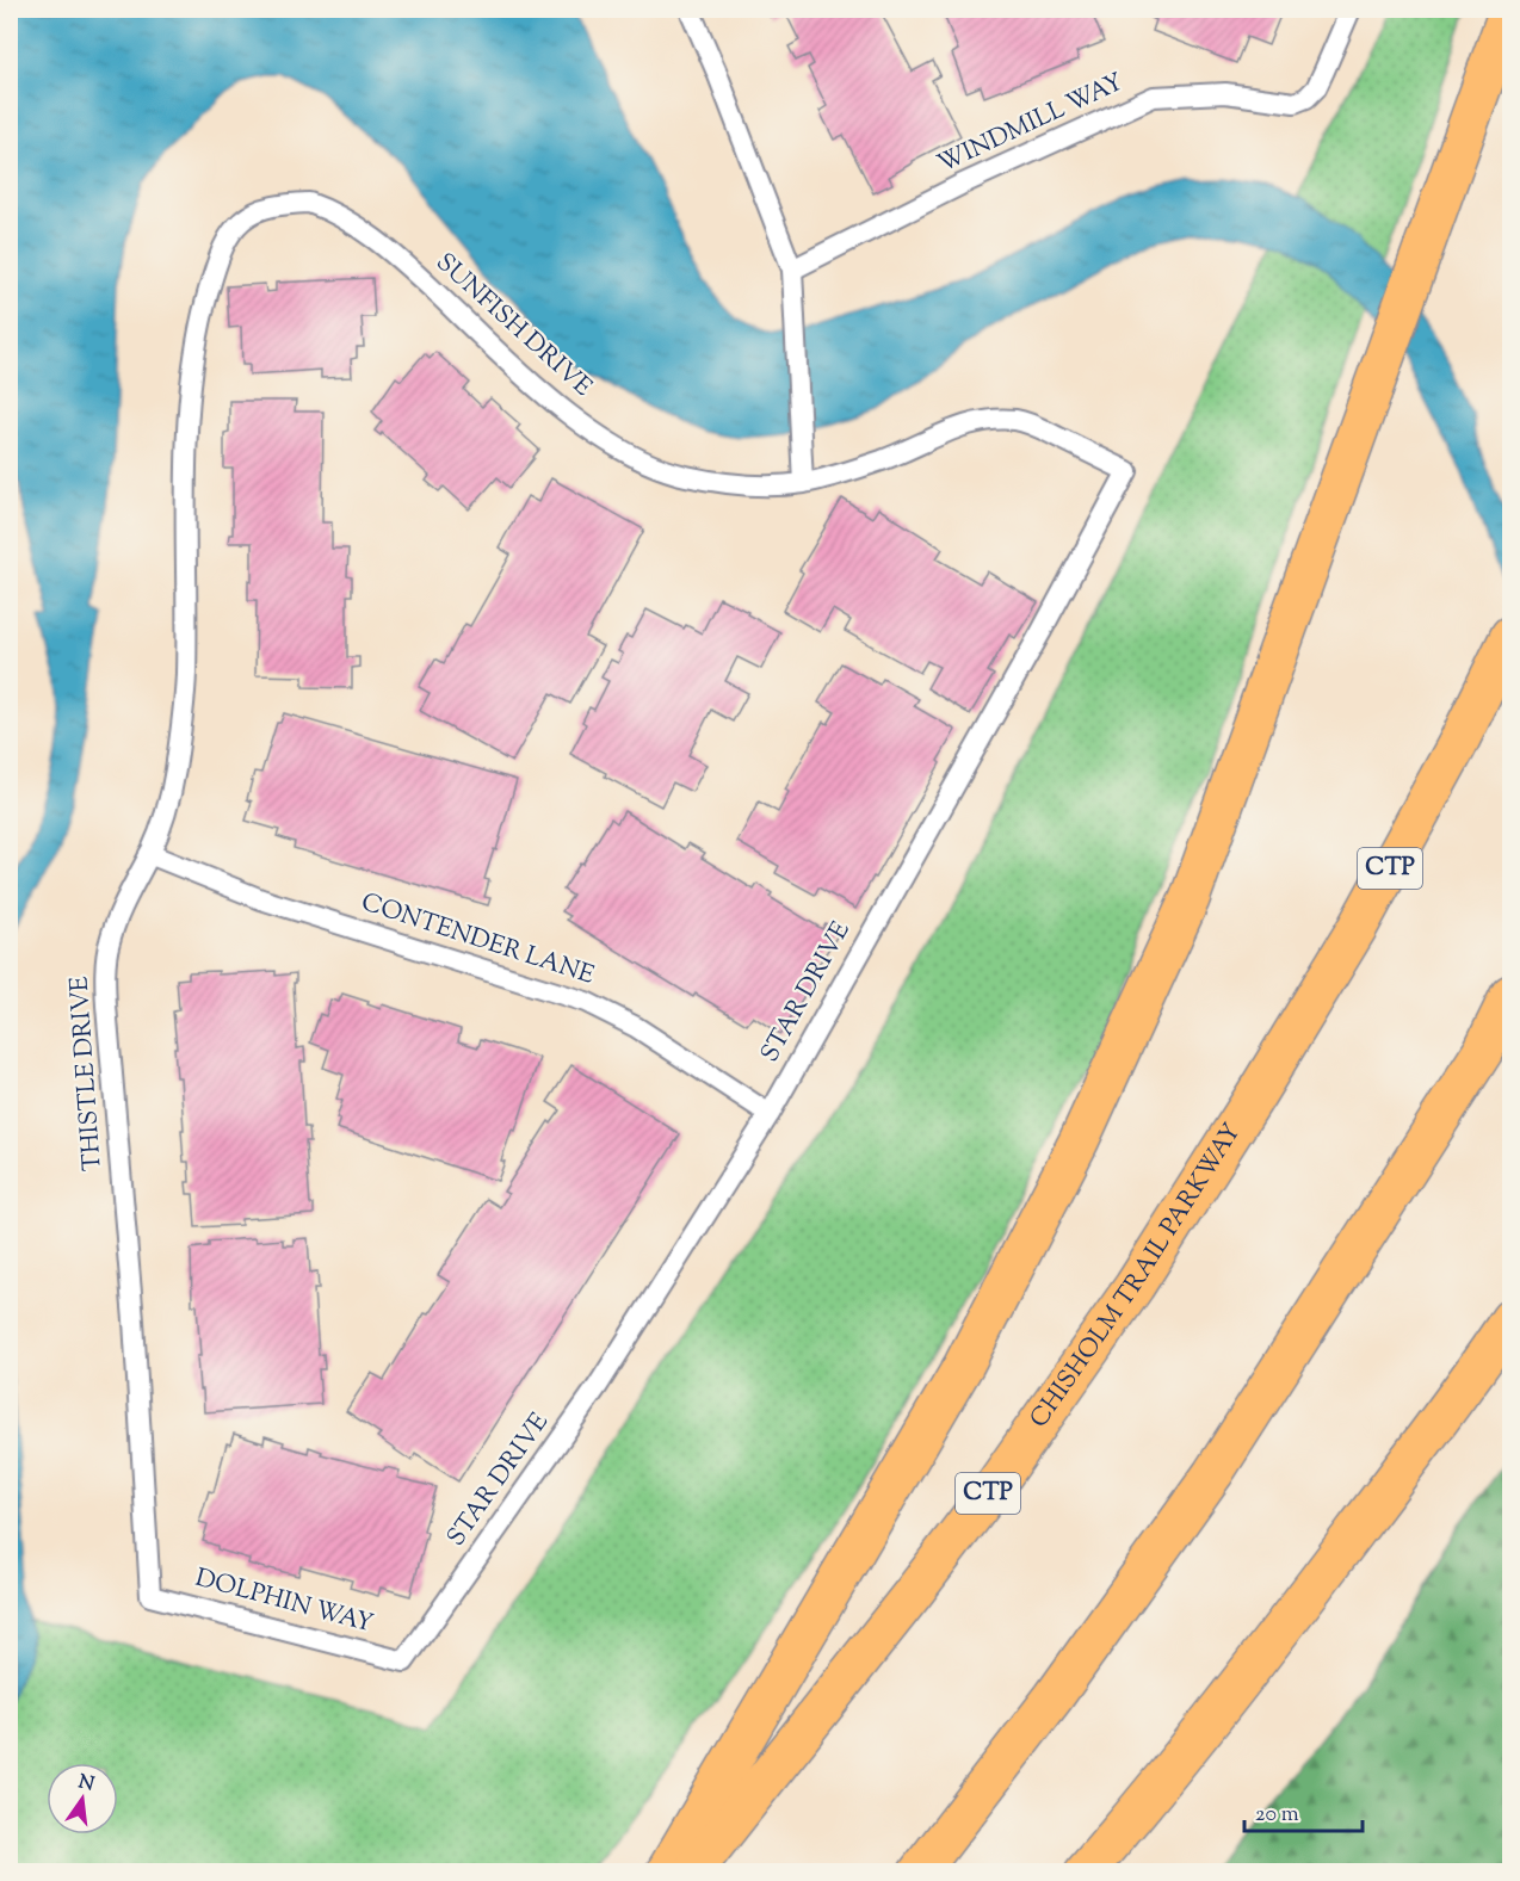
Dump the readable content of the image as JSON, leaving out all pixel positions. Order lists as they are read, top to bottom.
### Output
{
  "streets": {
    "highway": ["CTP", "CHISHOLM TRAIL PARKWAY"],
    "lane": [
      "WINDMILL WAY",
      "SUNFISH DRIVE",
      "CONTENDER LANE",
      "STAR DRIVE",
      "THISTLE DRIVE",
      "DOLPHIN WAY"
    ]
  },
  "crossings": [
    ["SUNFISH DRIVE", "STAR DRIVE"],
    ["SUNFISH DRIVE", "THISTLE DRIVE"],
    ["CONTENDER LANE", "STAR DRIVE"],
    ["CONTENDER LANE", "THISTLE DRIVE"],
    ["STAR DRIVE", "DOLPHIN WAY"],
    ["THISTLE DRIVE", "DOLPHIN WAY"]
  ],
  "scale_bar": "20 m",
  "north": "top"
}
